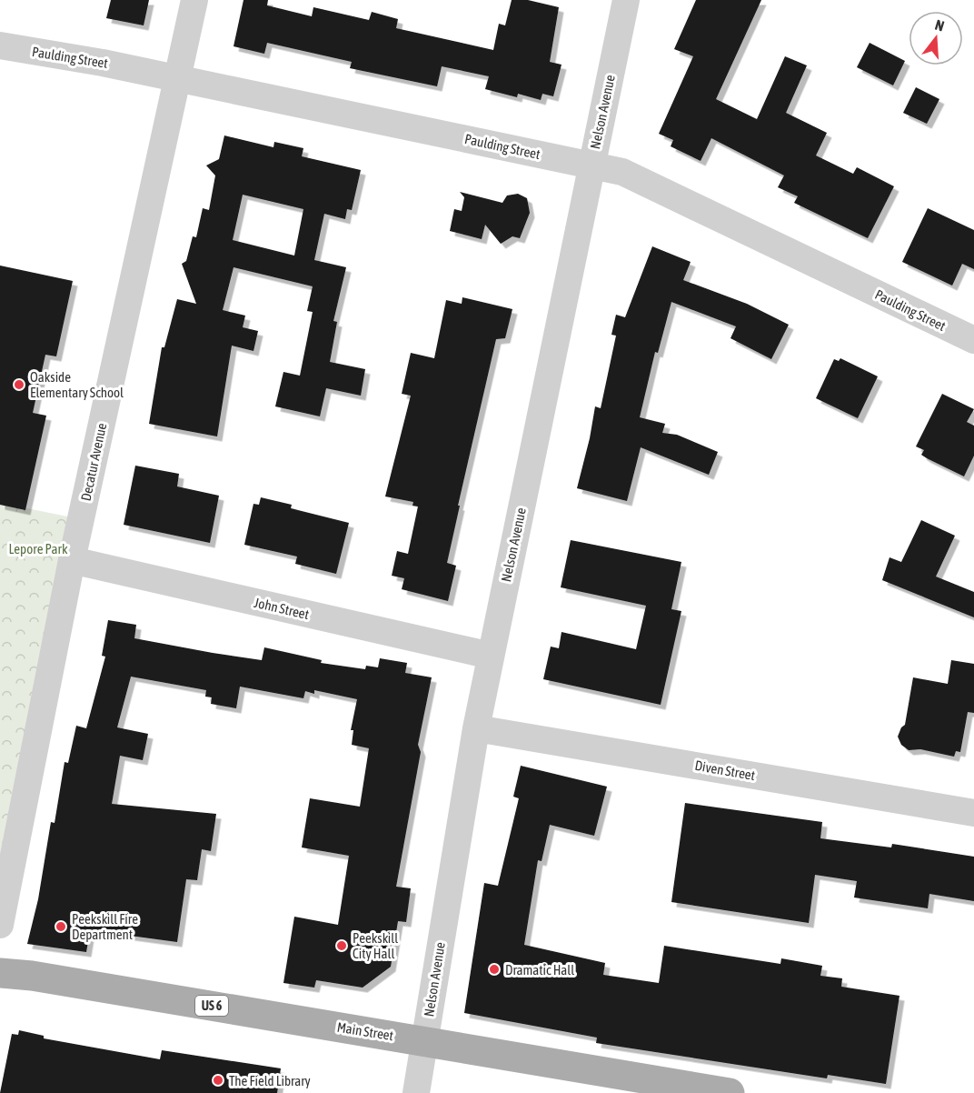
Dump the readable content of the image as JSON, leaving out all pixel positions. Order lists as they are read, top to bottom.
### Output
{
  "streets": {
    "main road": ["US 6", "Main Street"],
    "street": [
      "Paulding Street",
      "Nelson Avenue",
      "Decatur Avenue",
      "John Street",
      "Diven Street"
    ]
  },
  "crossings": [
    ["Paulding Street", "Nelson Avenue"],
    ["Paulding Street", "Decatur Avenue"],
    ["Nelson Avenue", "John Street"],
    ["Nelson Avenue", "Diven Street"],
    ["Nelson Avenue", "Main Street"],
    ["Decatur Avenue", "John Street"]
  ],
  "parks": ["Lepore Park"],
  "places": [
    "Oakside Elementary School",
    "Peekskill Fire Department",
    "Peekskill City Hall",
    "Dramatic Hall",
    "The Field Library"
  ],
  "north": "top"
}
